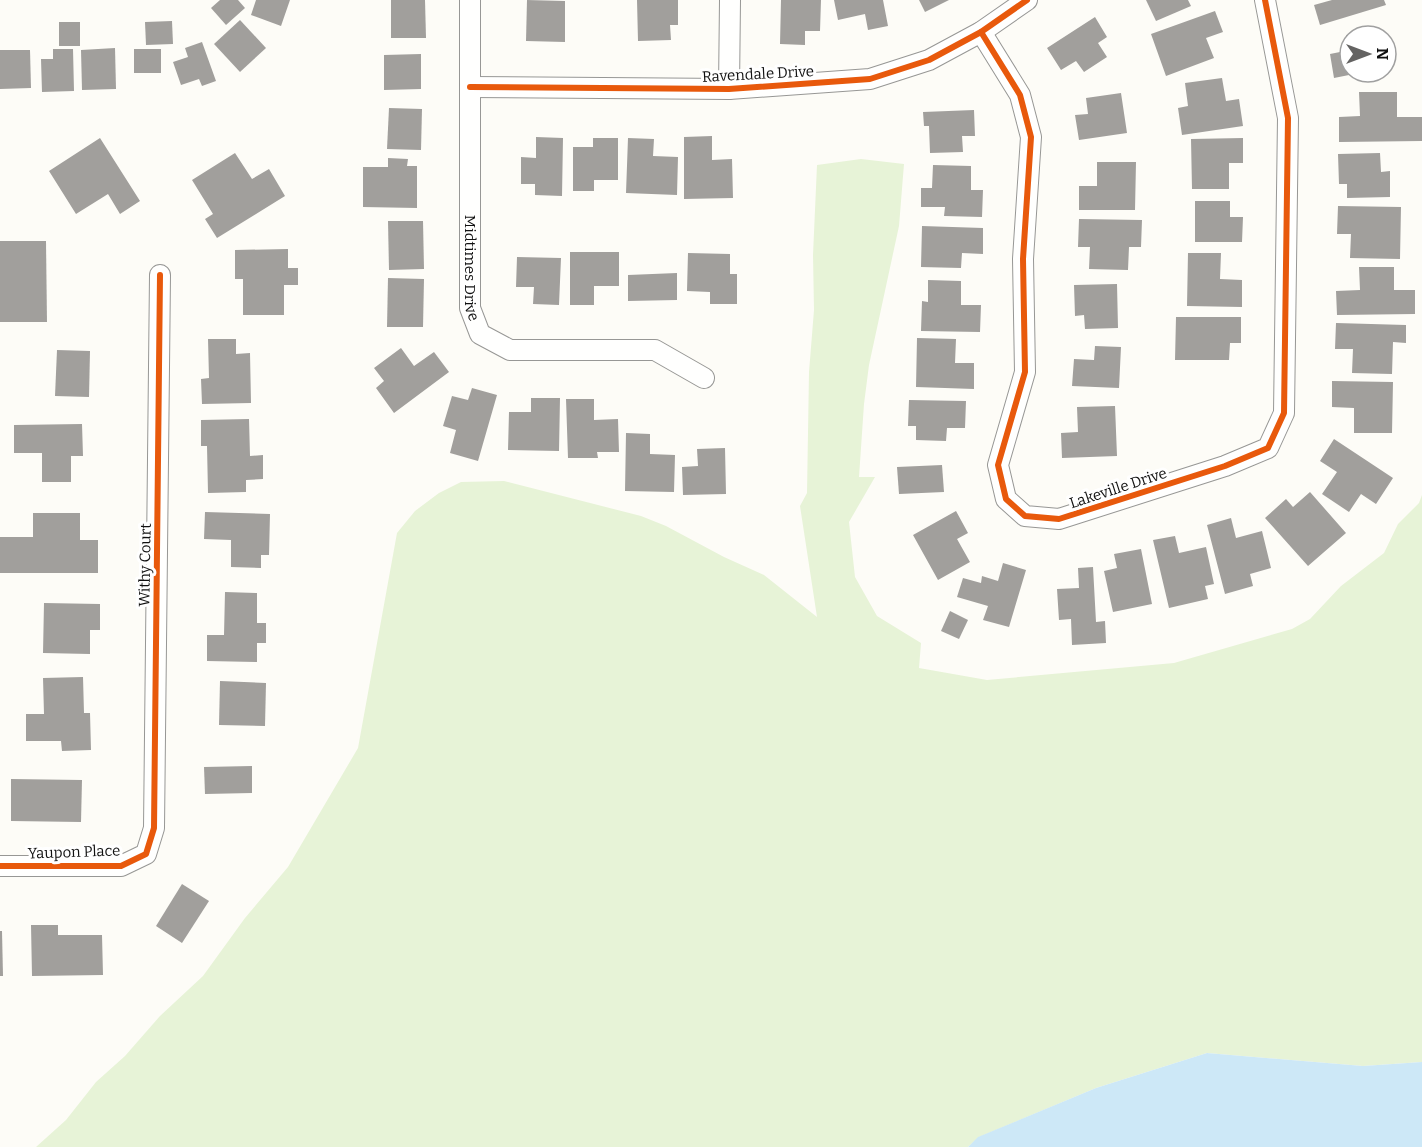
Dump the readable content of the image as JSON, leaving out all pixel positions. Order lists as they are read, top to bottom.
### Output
{
  "streets": {
    "street": [
      "Ravendale Drive",
      "Midtimes Drive",
      "Lakeville Drive",
      "Withy Court",
      "Yaupon Place"
    ]
  },
  "crossings": [
    ["Ravendale Drive", "Midtimes Drive"],
    ["Ravendale Drive", "Lakeville Drive"],
    ["Withy Court", "Yaupon Place"]
  ],
  "north": "right"
}
